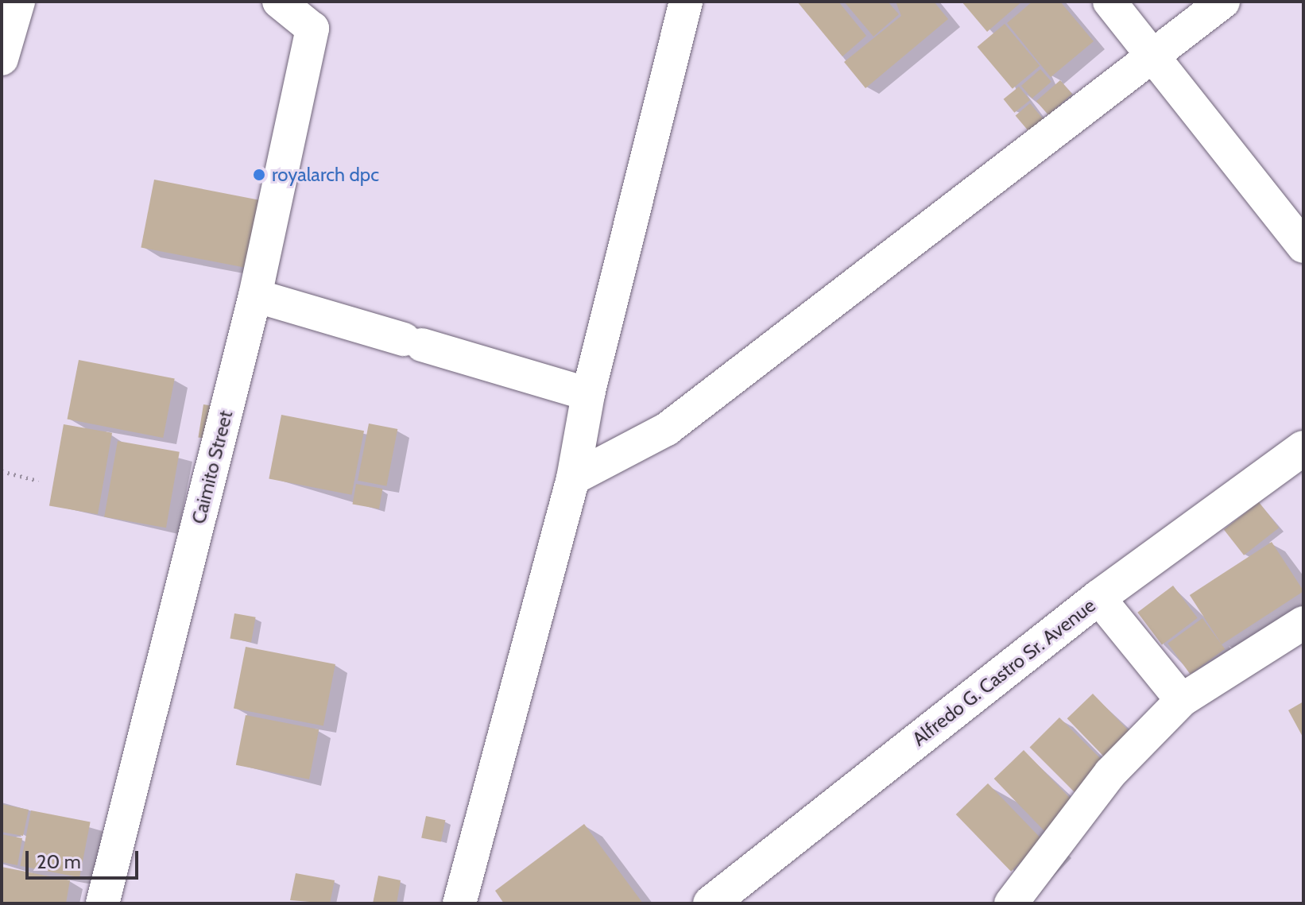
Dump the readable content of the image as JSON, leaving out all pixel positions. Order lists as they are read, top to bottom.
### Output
{
  "streets": {
    "street": ["Caimito Street", "Alfredo G. Castro Sr. Avenue"]
  },
  "places": ["royalarch dpc"],
  "scale_bar": "20 m"
}
